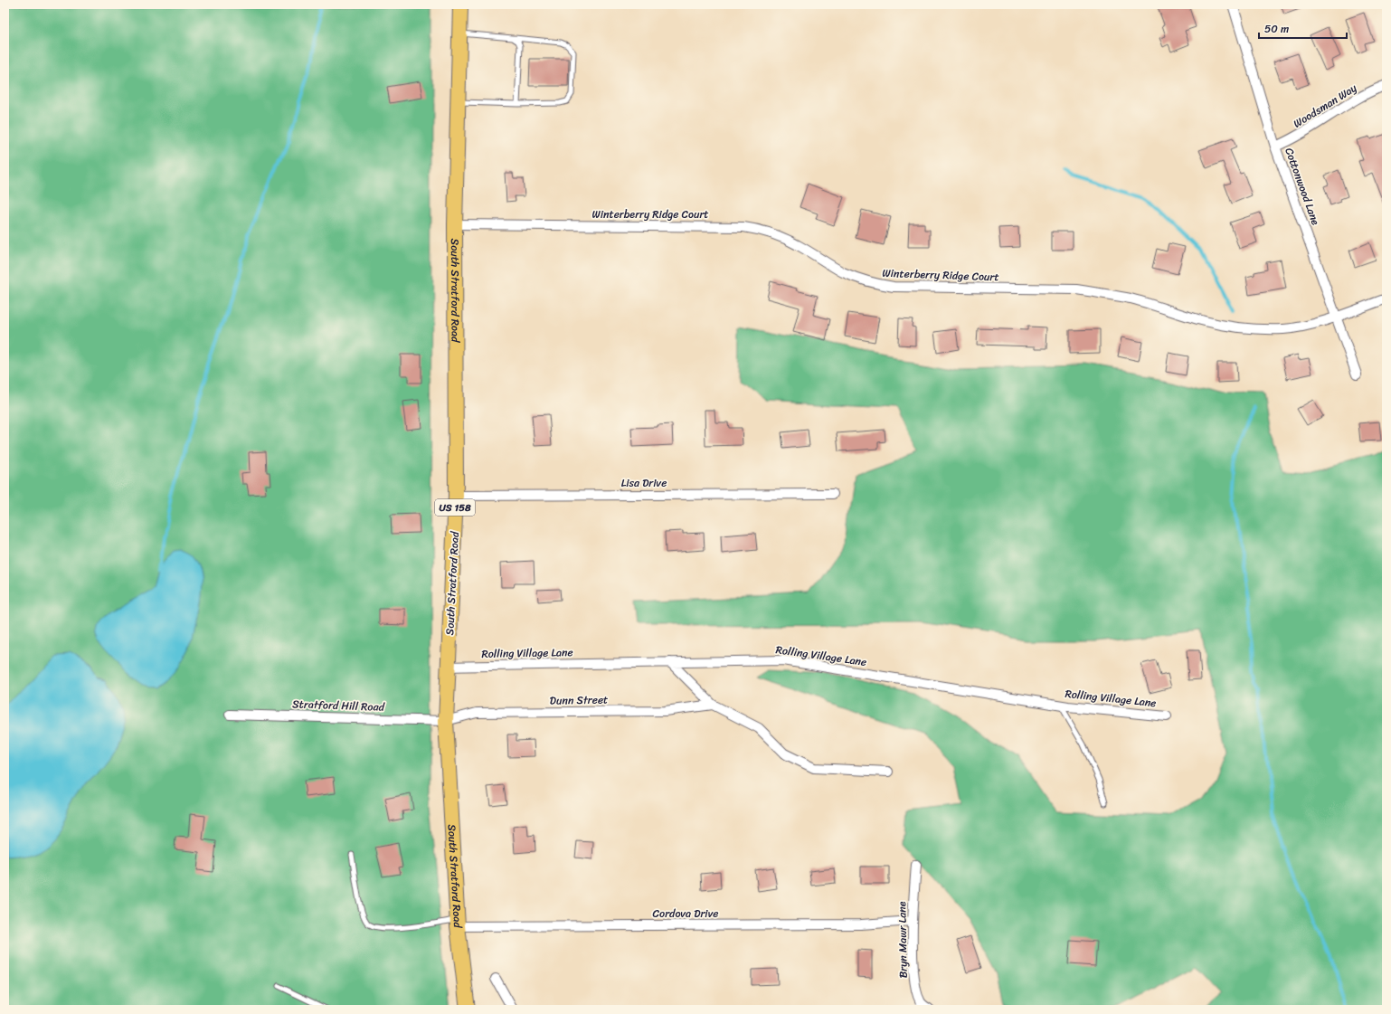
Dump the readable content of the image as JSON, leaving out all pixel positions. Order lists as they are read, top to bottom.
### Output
{
  "streets": {
    "main road": ["South Stratford Road", "US 158"],
    "street": [
      "Woodsman Way",
      "Cottonwood Lane",
      "Winterberry Ridge Court",
      "Lisa Drive",
      "Rolling Village Lane",
      "Dunn Street",
      "Stratford Hill Road",
      "Cordova Drive",
      "Bryn Mawr Lane"
    ]
  },
  "crossings": [
    ["Woodsman Way", "Cottonwood Lane"],
    ["Cottonwood Lane", "Winterberry Ridge Court"],
    ["Winterberry Ridge Court", "South Stratford Road"],
    ["South Stratford Road", "Lisa Drive"],
    ["South Stratford Road", "Rolling Village Lane"],
    ["South Stratford Road", "Dunn Street"],
    ["South Stratford Road", "Stratford Hill Road"],
    ["South Stratford Road", "Cordova Drive"],
    ["Dunn Street", "Stratford Hill Road"],
    ["Cordova Drive", "Bryn Mawr Lane"]
  ],
  "scale_bar": "50 m"
}
